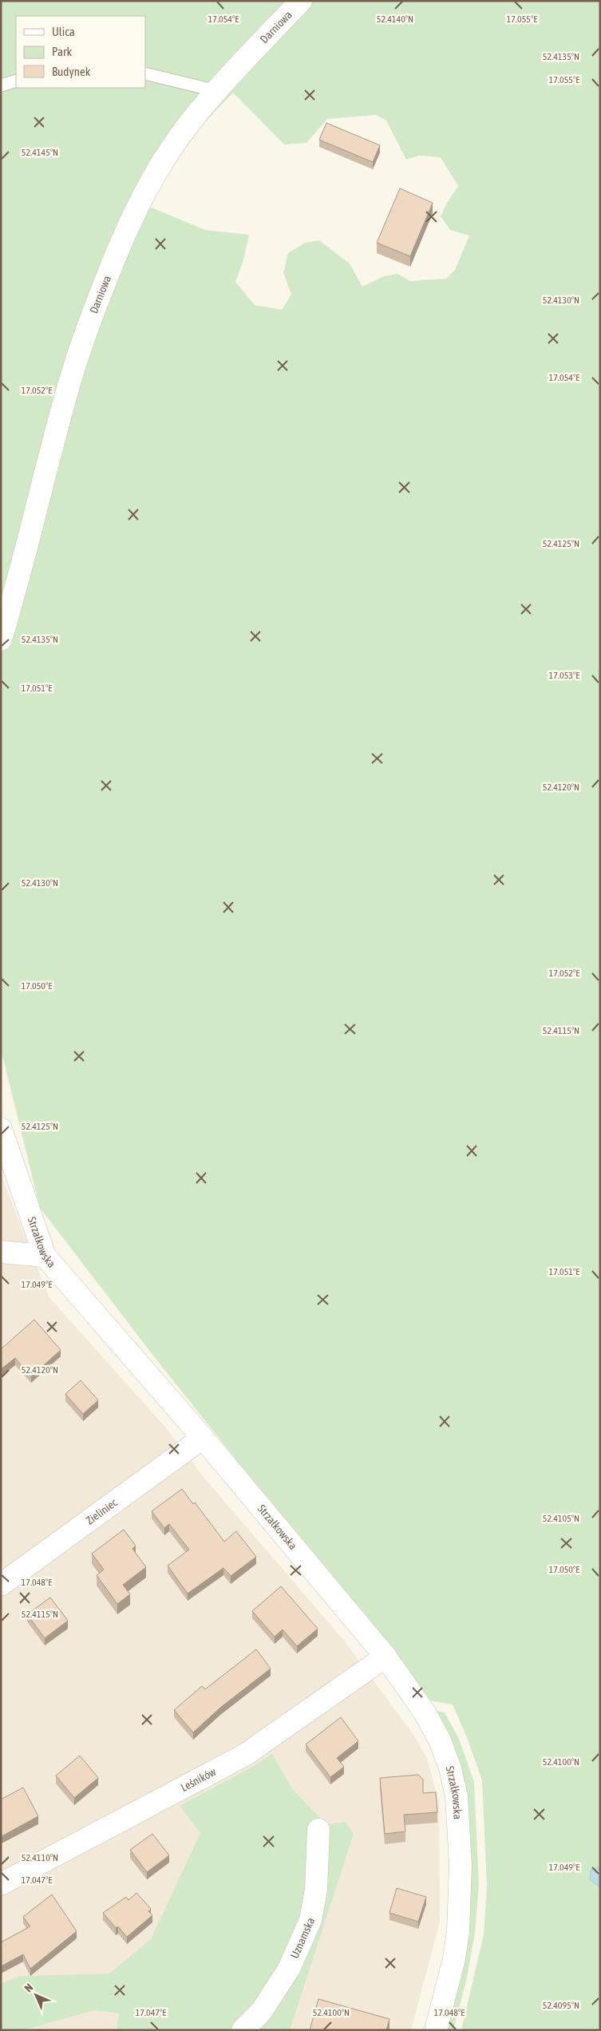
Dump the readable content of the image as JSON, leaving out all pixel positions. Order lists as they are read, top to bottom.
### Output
{
  "streets": {
    "street": [
      "Darniowa",
      "Strzałkowska",
      "Zieliniec",
      "Leśników",
      "Uznamska"
    ]
  },
  "crossings": [
    ["Strzałkowska", "Zieliniec"],
    ["Strzałkowska", "Leśników"]
  ],
  "legend": ["Ulica", "Park", "Budynek"],
  "north": "top left",
  "coordinates": [
    "17.054°E",
    "52.4140°N",
    "17.055°E",
    "52.4135°N",
    "52.4145°N",
    "52.4130°N",
    "17.052°E",
    "52.4125°N",
    "17.053°E",
    "17.051°E",
    "52.4120°N",
    "17.050°E",
    "52.4115°N",
    "17.049°E",
    "52.4105°N",
    "17.048°E",
    "52.4100°N",
    "52.4110°N",
    "17.047°E",
    "52.4095°N"
  ]
}
